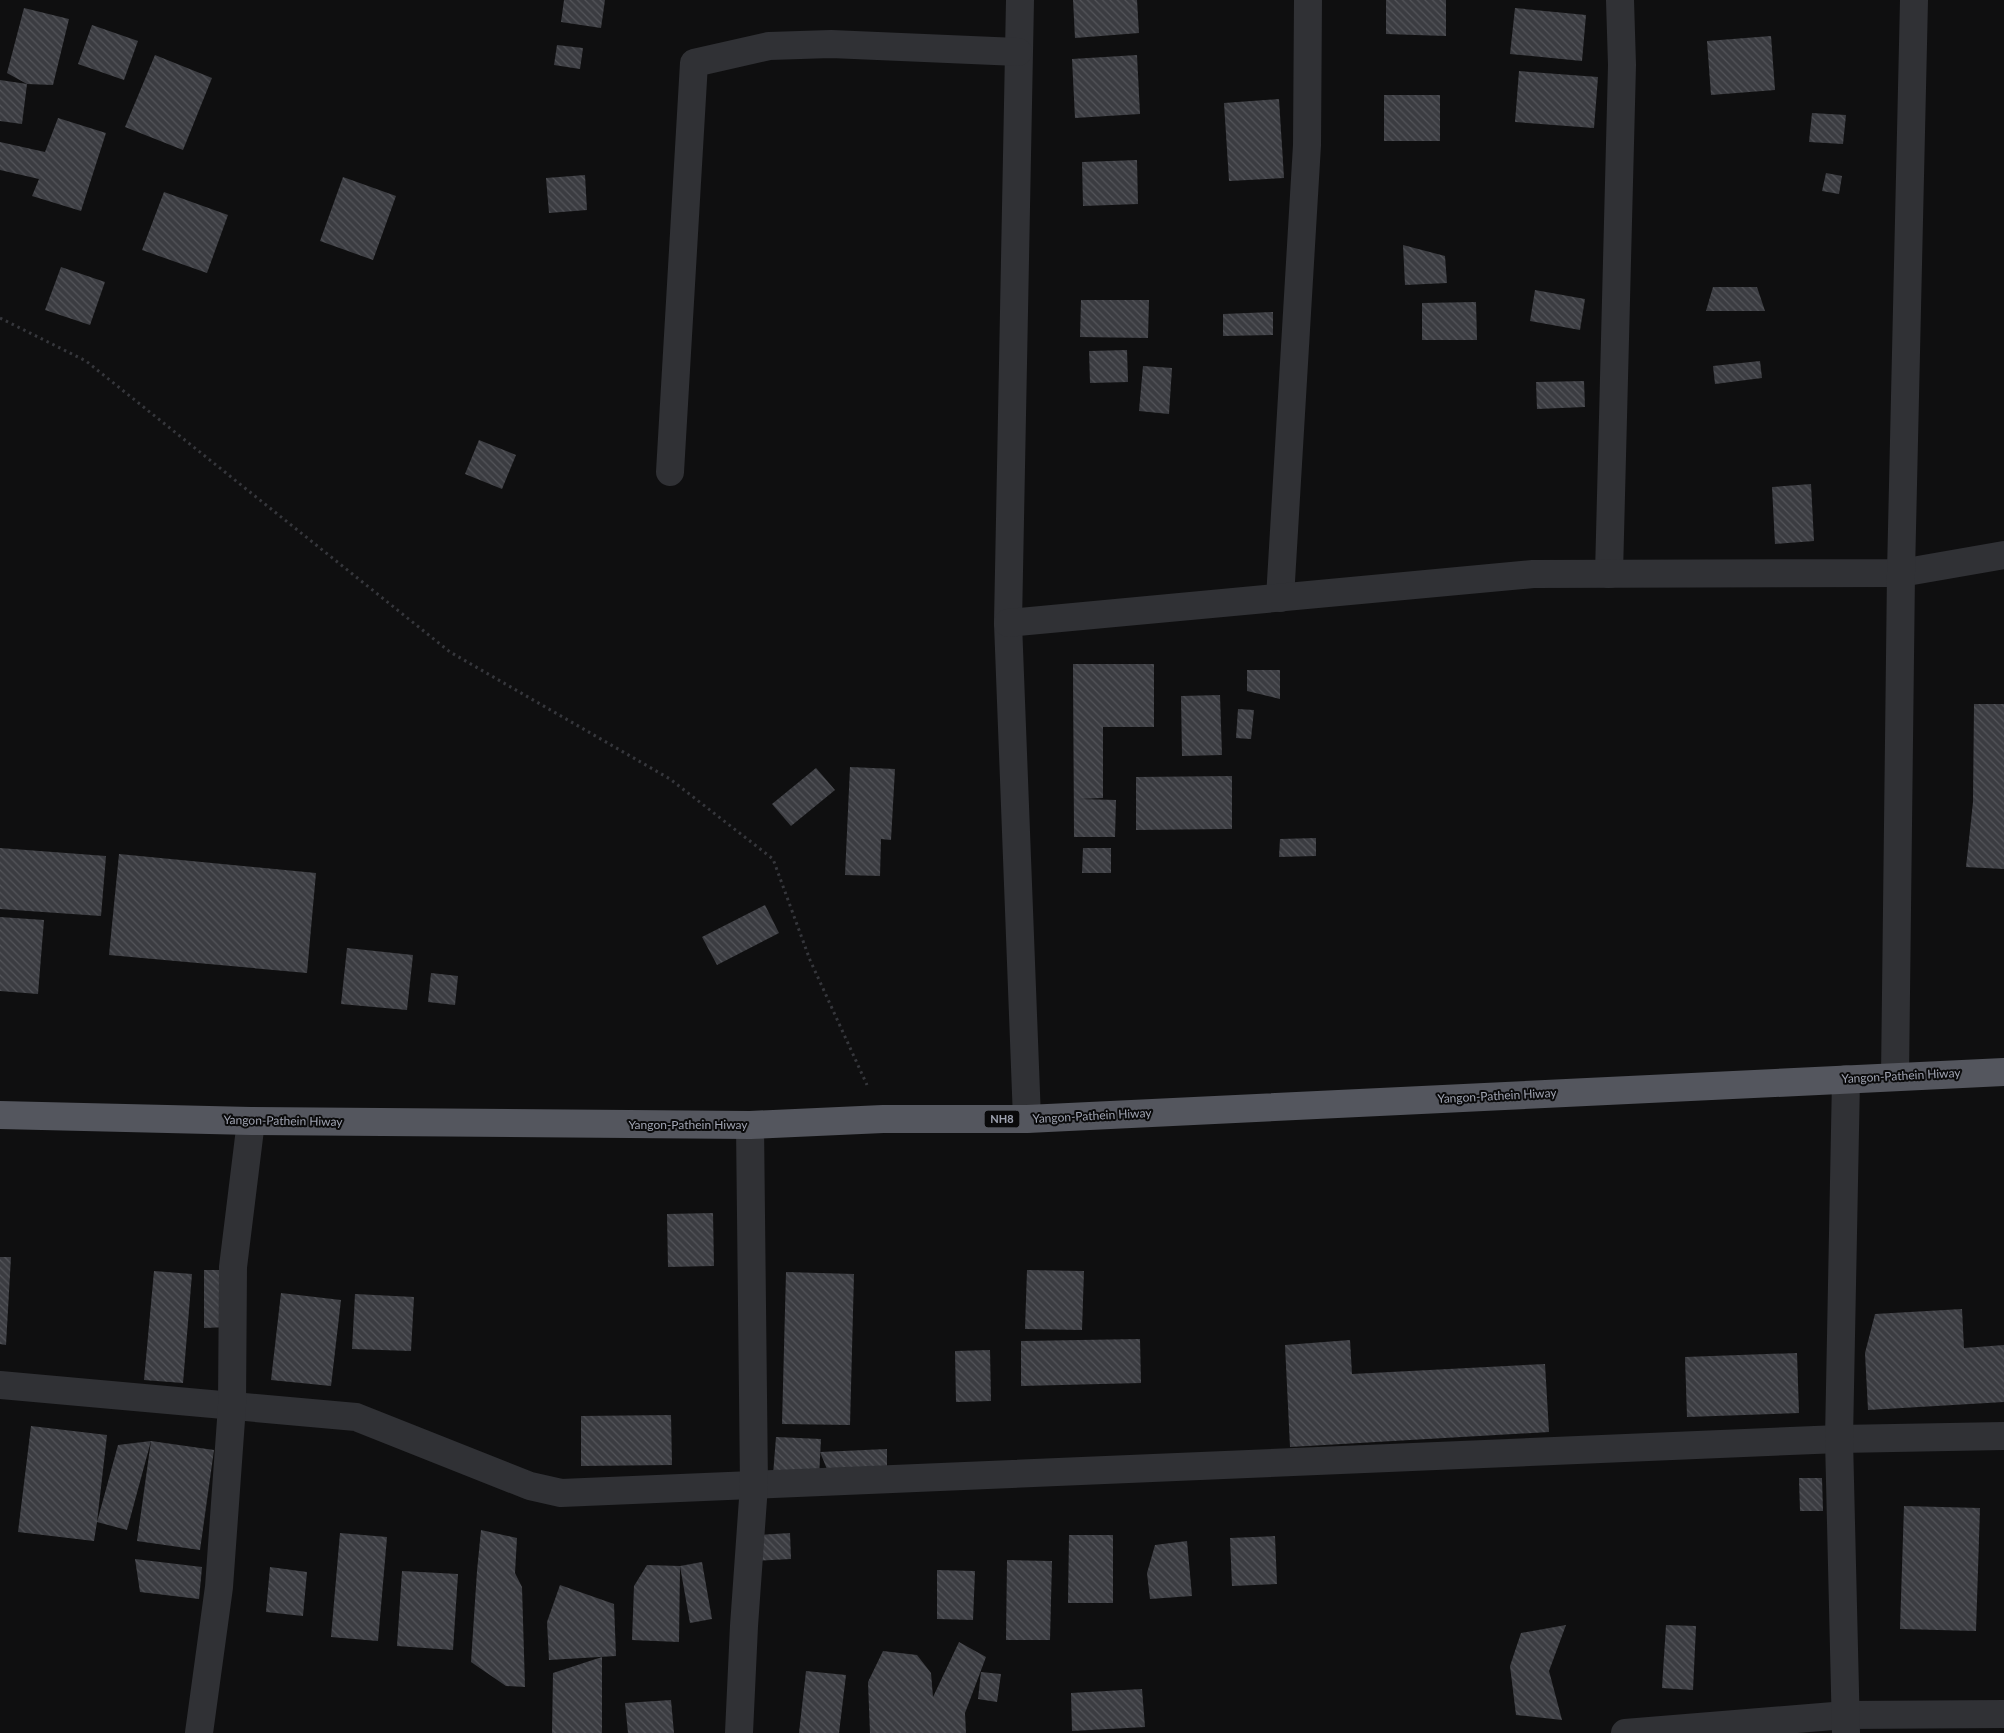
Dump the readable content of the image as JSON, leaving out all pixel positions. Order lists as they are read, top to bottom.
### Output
{
  "streets": {
    "highway": ["Yangon-Pathein Hiway", "NH8"]
  }
}
